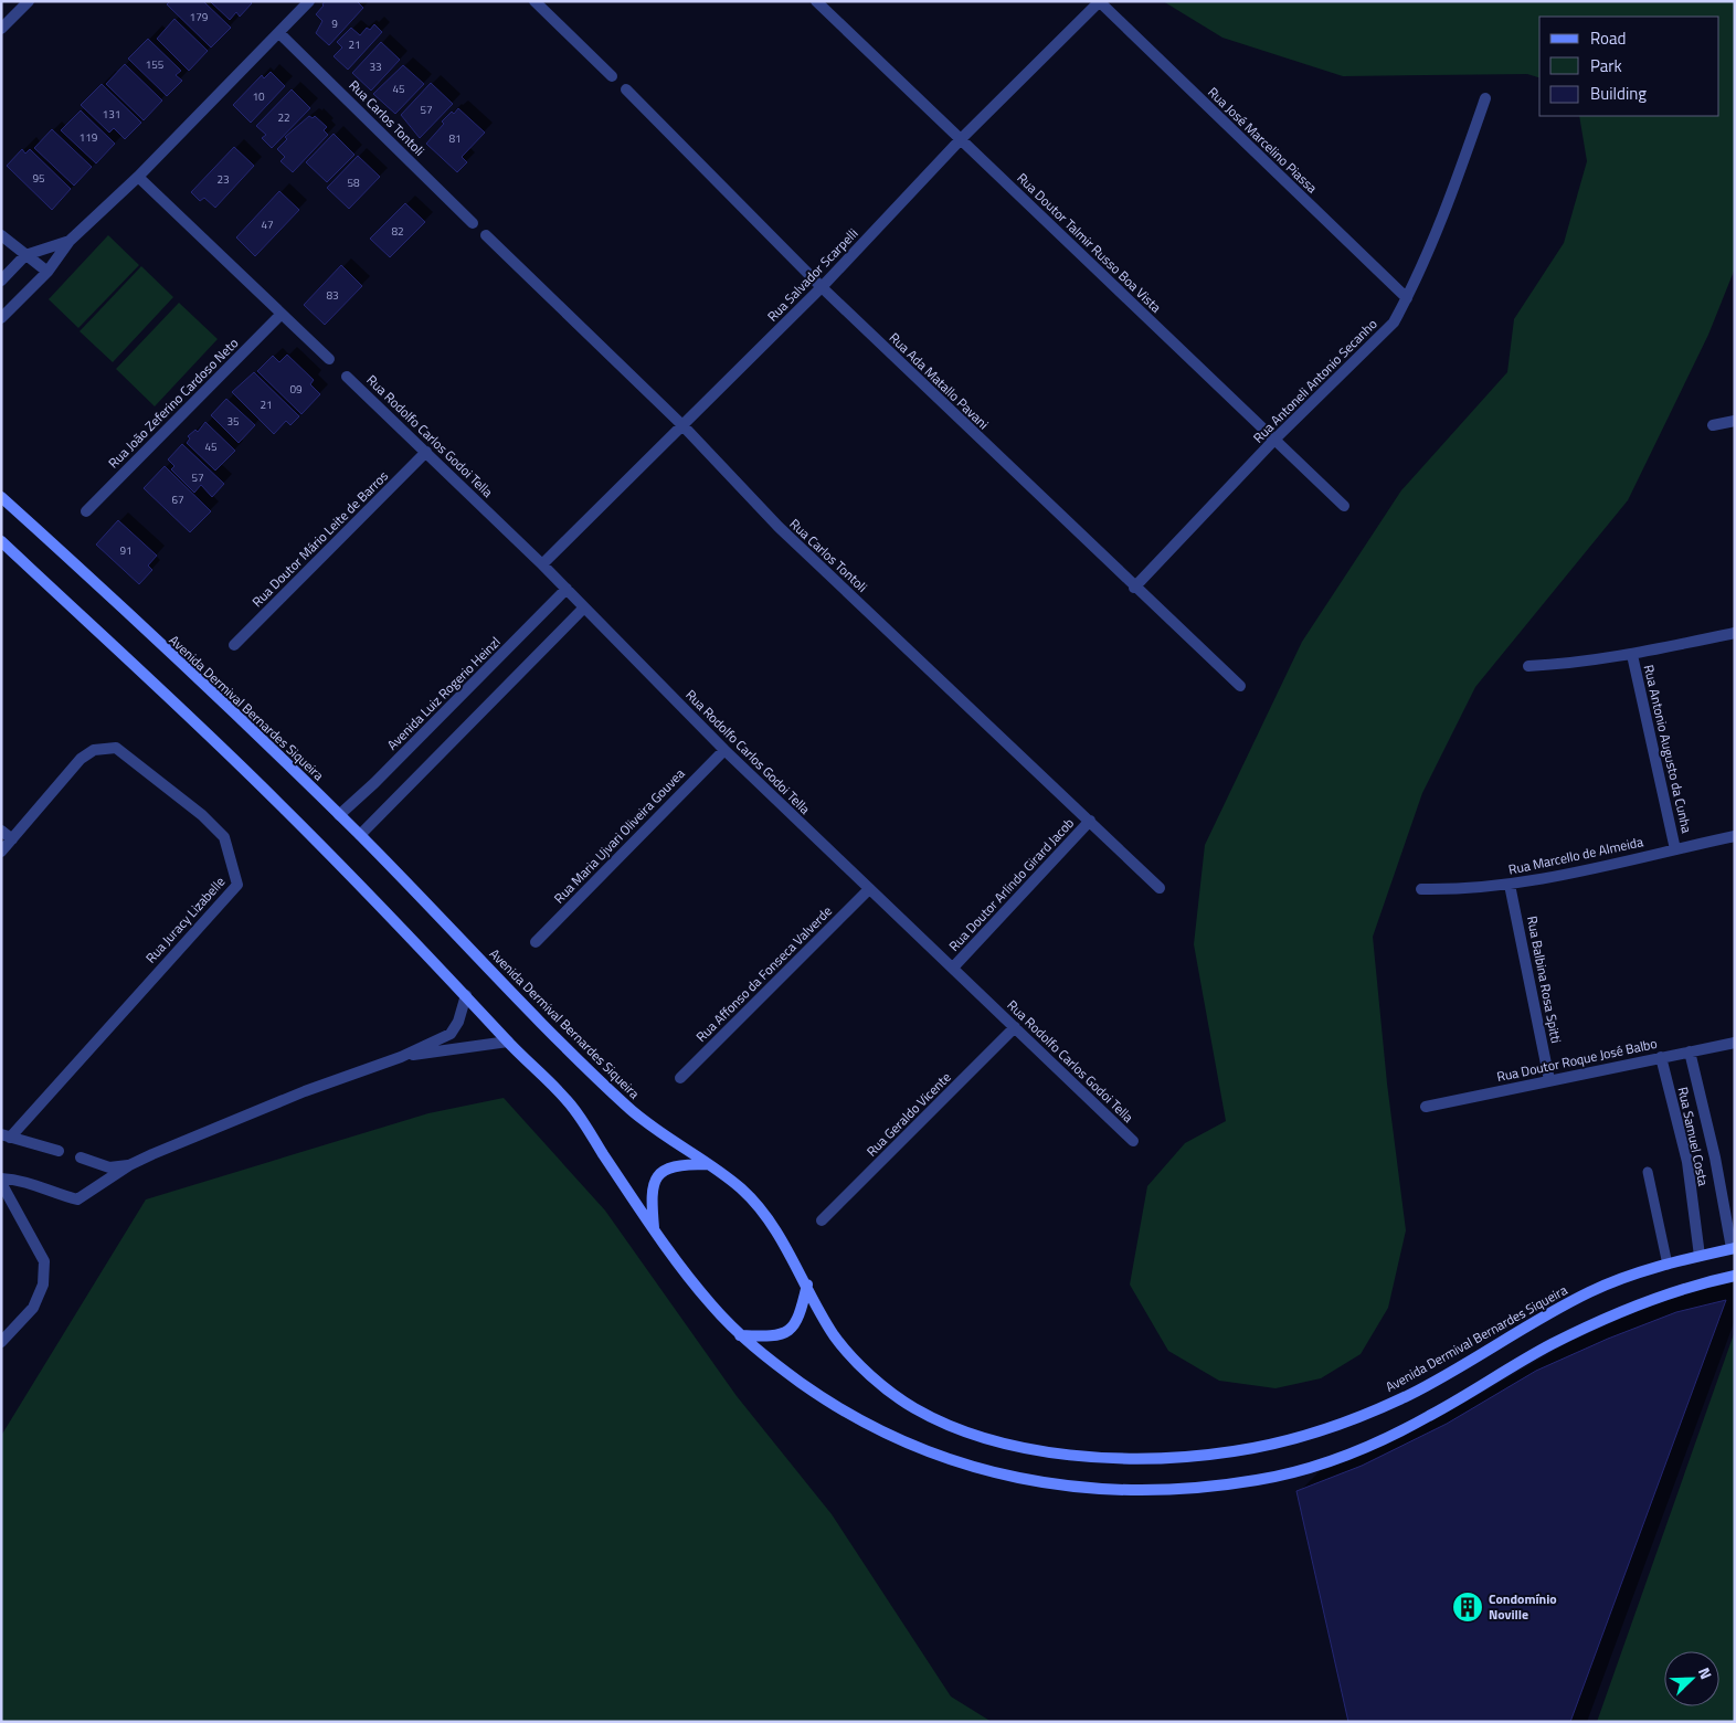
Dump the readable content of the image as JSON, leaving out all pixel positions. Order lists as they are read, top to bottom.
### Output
{
  "streets": {
    "main road": ["Avenida Dermival Bernardes Siqueira"],
    "street": [
      "Rua Carlos Tontoli",
      "Rua José Marcelino Piassa",
      "Rua Doutor Talmir Russo Boa Vista",
      "Rua Salvador Scarpelli",
      "Rua Ada Matallo Pavani",
      "Rua Antoneli Antonio Secanho",
      "Rua João Zeferino Cardoso Neto",
      "Rua Rodolfo Carlos Godoi Tella",
      "Rua Doutor Mário Leite de Barros",
      "Avenida Luiz Rogerio Heinzl",
      "Rua Antonio Augusto da Cunha",
      "Rua Maria Ujvari Oliveira Gouvea",
      "Rua Marcello de Almeida",
      "Rua Doutor Arlindo Girard Jacob",
      "Rua Juracy Lizabelle",
      "Rua Affonso da Fonseca Valverde",
      "Rua Balbina Rosa Spitti",
      "Rua Doutor Roque José Balbo",
      "Rua Geraldo Vicente",
      "Rua Samuel Costa"
    ]
  },
  "crossings": [
    ["Rua Carlos Tontoli", "Rua Salvador Scarpelli"],
    ["Rua Carlos Tontoli", "Rua Doutor Arlindo Girard Jacob"],
    ["Rua José Marcelino Piassa", "Rua Salvador Scarpelli"],
    ["Rua José Marcelino Piassa", "Rua Antoneli Antonio Secanho"],
    ["Rua Doutor Talmir Russo Boa Vista", "Rua Salvador Scarpelli"],
    ["Rua Doutor Talmir Russo Boa Vista", "Rua Antoneli Antonio Secanho"],
    ["Rua Salvador Scarpelli", "Rua Ada Matallo Pavani"],
    ["Rua Salvador Scarpelli", "Rua Rodolfo Carlos Godoi Tella"],
    ["Rua Ada Matallo Pavani", "Rua Antoneli Antonio Secanho"],
    ["Rua Rodolfo Carlos Godoi Tella", "Rua Doutor Mário Leite de Barros"],
    ["Rua Rodolfo Carlos Godoi Tella", "Avenida Luiz Rogerio Heinzl"],
    ["Rua Rodolfo Carlos Godoi Tella", "Rua Maria Ujvari Oliveira Gouvea"],
    ["Rua Rodolfo Carlos Godoi Tella", "Rua Doutor Arlindo Girard Jacob"],
    ["Rua Rodolfo Carlos Godoi Tella", "Rua Affonso da Fonseca Valverde"],
    ["Rua Rodolfo Carlos Godoi Tella", "Rua Geraldo Vicente"],
    ["Avenida Luiz Rogerio Heinzl", "Avenida Dermival Bernardes Siqueira"],
    ["Avenida Dermival Bernardes Siqueira", "Rua Samuel Costa"],
    ["Rua Antonio Augusto da Cunha", "Rua Marcello de Almeida"],
    ["Rua Marcello de Almeida", "Rua Balbina Rosa Spitti"],
    ["Rua Balbina Rosa Spitti", "Rua Doutor Roque José Balbo"],
    ["Rua Doutor Roque José Balbo", "Rua Samuel Costa"]
  ],
  "places": {
    "building": ["Condomínio Noville"]
  },
  "house_numbers": [
    "179",
    "9",
    "21",
    "155",
    "33",
    "45",
    "10",
    "57",
    "131",
    "22",
    "119",
    "81",
    "95",
    "23",
    "58",
    "47",
    "82",
    "83",
    "09",
    "21",
    "35",
    "45",
    "57",
    "67",
    "91"
  ],
  "legend": ["Road", "Park", "Building"],
  "north": "top right"
}
